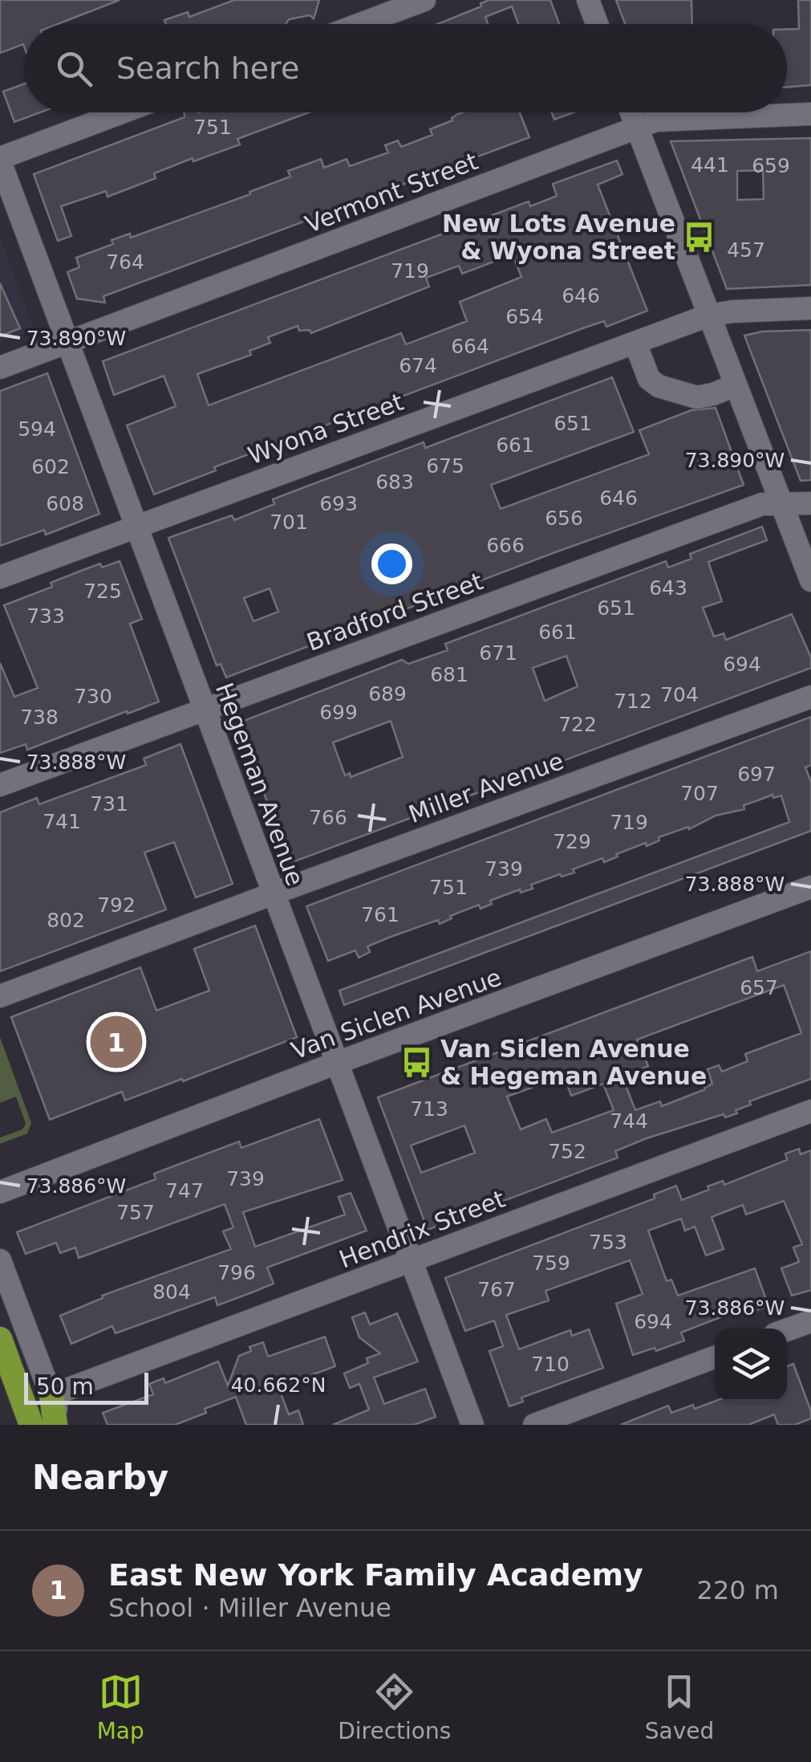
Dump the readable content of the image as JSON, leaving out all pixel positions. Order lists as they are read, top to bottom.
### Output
{
  "streets": {
    "street": [
      "Vermont Street",
      "Wyona Street",
      "Bradford Street",
      "Hegeman Avenue",
      "Miller Avenue",
      "Van Siclen Avenue",
      "Hendrix Street"
    ]
  },
  "crossings": [
    ["Vermont Street", "Hegeman Avenue"],
    ["Wyona Street", "Hegeman Avenue"],
    ["Bradford Street", "Hegeman Avenue"],
    ["Hegeman Avenue", "Miller Avenue"],
    ["Hegeman Avenue", "Van Siclen Avenue"],
    ["Hegeman Avenue", "Hendrix Street"]
  ],
  "places": {
    "bus stop": ["New Lots Avenue & Wyona Street", "Van Siclen Avenue & Hegeman Avenue"]
  },
  "house_numbers": [
    "751",
    "441",
    "659",
    "457",
    "764",
    "719",
    "646",
    "654",
    "664",
    "674",
    "651",
    "594",
    "661",
    "675",
    "602",
    "683",
    "646",
    "608",
    "693",
    "656",
    "701",
    "666",
    "643",
    "725",
    "651",
    "733",
    "661",
    "671",
    "694",
    "681",
    "689",
    "704",
    "730",
    "712",
    "699",
    "738",
    "722",
    "697",
    "707",
    "731",
    "766",
    "741",
    "719",
    "729",
    "739",
    "751",
    "792",
    "761",
    "802",
    "657",
    "713",
    "744",
    "752",
    "739",
    "747",
    "757",
    "753",
    "759",
    "796",
    "767",
    "804",
    "694",
    "710"
  ],
  "scale_bar": "50 m",
  "page": {
    "search": "Search here",
    "pins": "1",
    "scale": "50 m",
    "heading": "Nearby",
    "list": [
      {
        "mark": "1",
        "name": "East New York Family Academy",
        "note": "School · Miller Avenue",
        "value": "220 m"
      }
    ],
    "nav": ["Map", "Directions", "Saved"]
  },
  "coordinates": [
    "73.890°W",
    "73.888°W",
    "73.886°W",
    "40.662°N"
  ]
}
